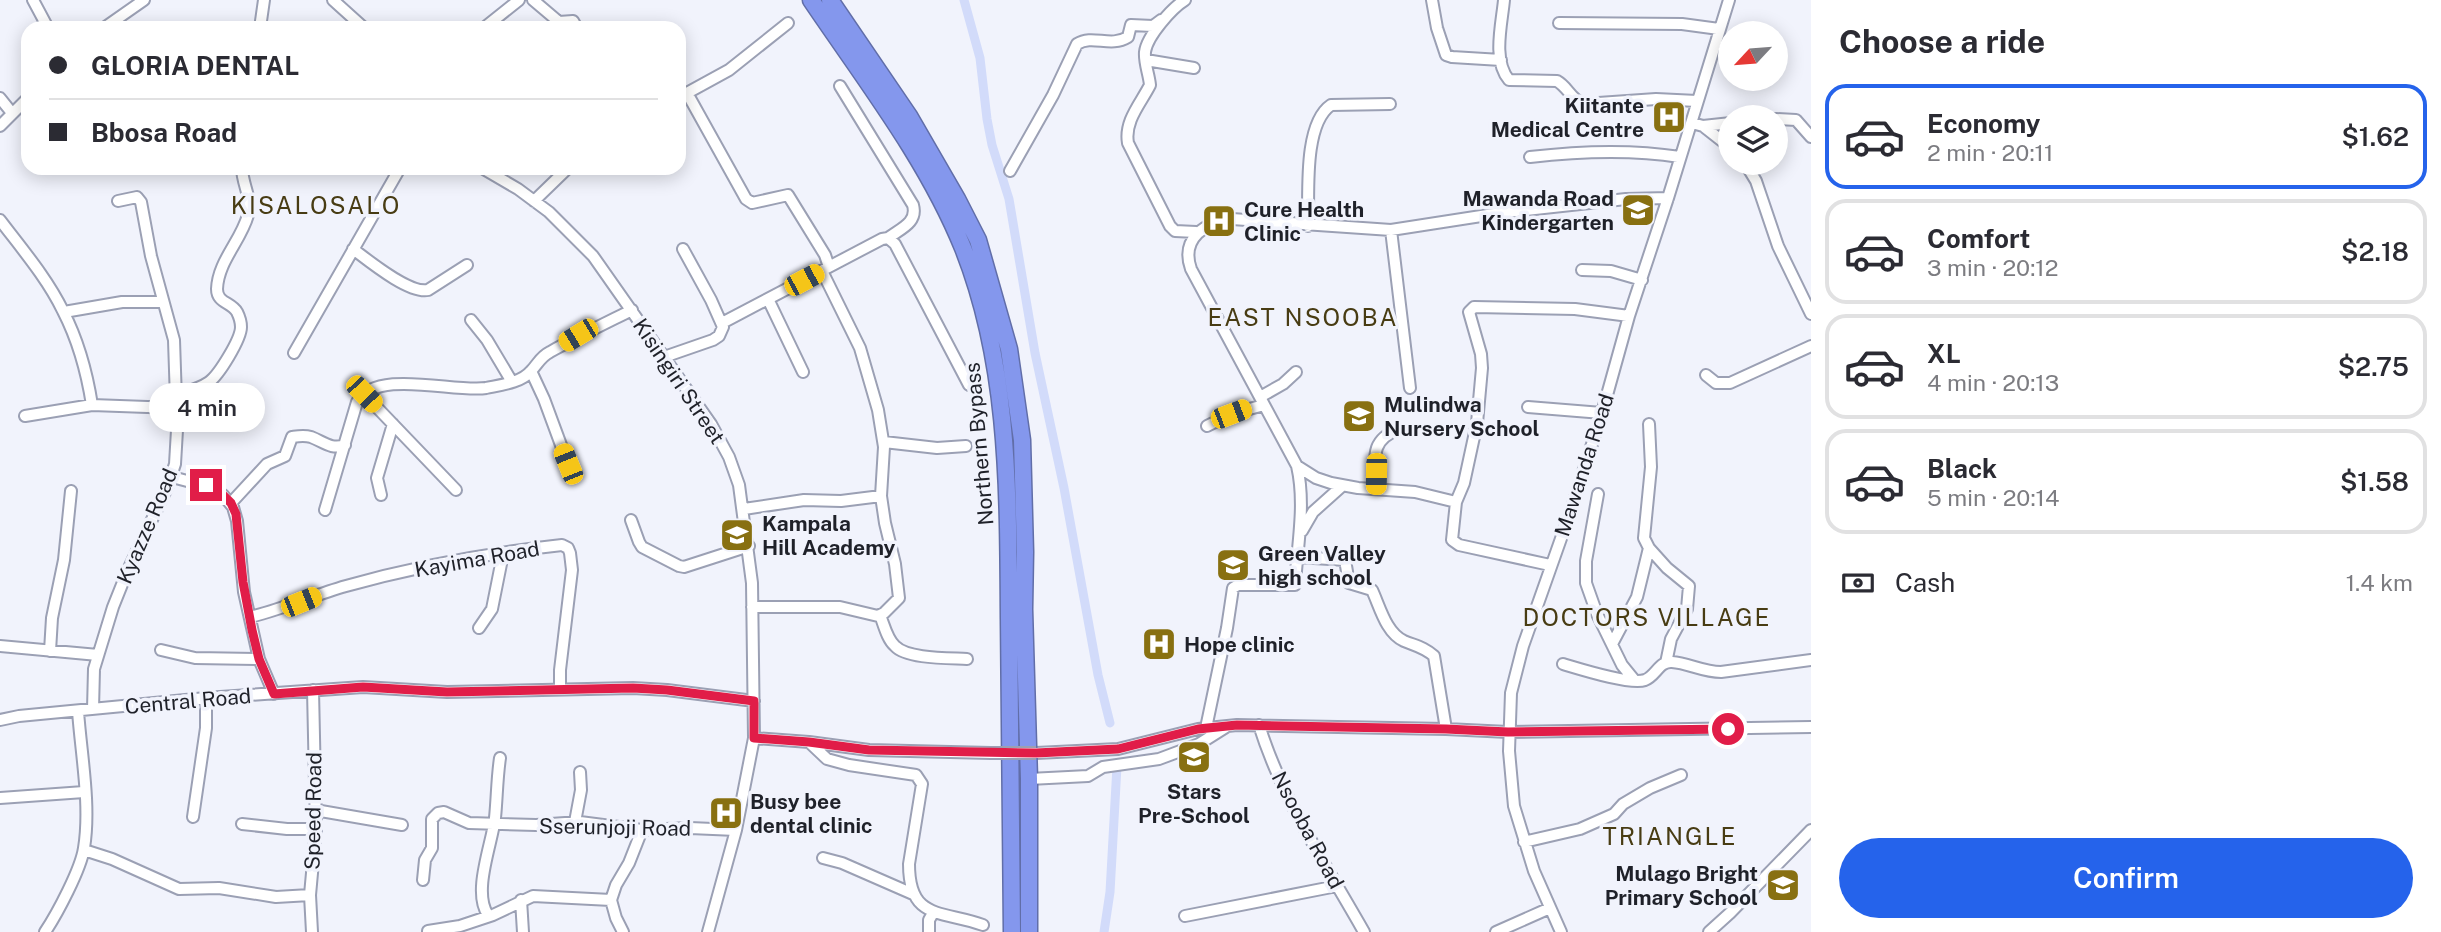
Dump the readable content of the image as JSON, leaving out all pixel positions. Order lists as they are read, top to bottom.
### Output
{
  "streets": {
    "highway": ["Northern Bypass"],
    "street": [
      "Kisingiri Street",
      "Mawanda Road",
      "Kyazze Road",
      "Kayima Road",
      "Central Road",
      "Speed Road",
      "Sserunjoji Road",
      "Nsooba Road"
    ]
  },
  "crossings": [
    ["Kisingiri Street", "Central Road"],
    ["Kisingiri Street", "Sserunjoji Road"],
    ["Kyazze Road", "Central Road"],
    ["Kayima Road", "Central Road"],
    ["Central Road", "Speed Road"]
  ],
  "districts": [
    "KISALOSALO",
    "EAST NSOOBA",
    "DOCTORS VILLAGE",
    "TRIANGLE"
  ],
  "places": {
    "hospital": [
      "Kiitante Medical Centre",
      "Cure Health Clinic",
      "Hope clinic",
      "Busy bee dental clinic"
    ],
    "school or university": [
      "Mawanda Road Kindergarten",
      "Mulindwa Nursery School",
      "Kampala Hill Academy",
      "Green Valley high school",
      "Stars Pre-School",
      "Mulago Bright Primary School"
    ]
  },
  "north": "bottom left",
  "page": {
    "heading": "Choose a ride",
    "banner": ["GLORIA DENTAL", "Bbosa Road"],
    "list": [
      {
        "name": "Economy",
        "note": "2 min · 20:11",
        "value": "$1.62"
      },
      {
        "name": "Comfort",
        "note": "3 min · 20:12",
        "value": "$2.18"
      },
      {
        "name": "XL",
        "note": "4 min · 20:13",
        "value": "$2.75"
      },
      {
        "name": "Black",
        "note": "5 min · 20:14",
        "value": "$1.58"
      }
    ],
    "bubble": "4 min",
    "pay": ["Cash", "1.4 km"],
    "buttons": "Confirm"
  }
}
